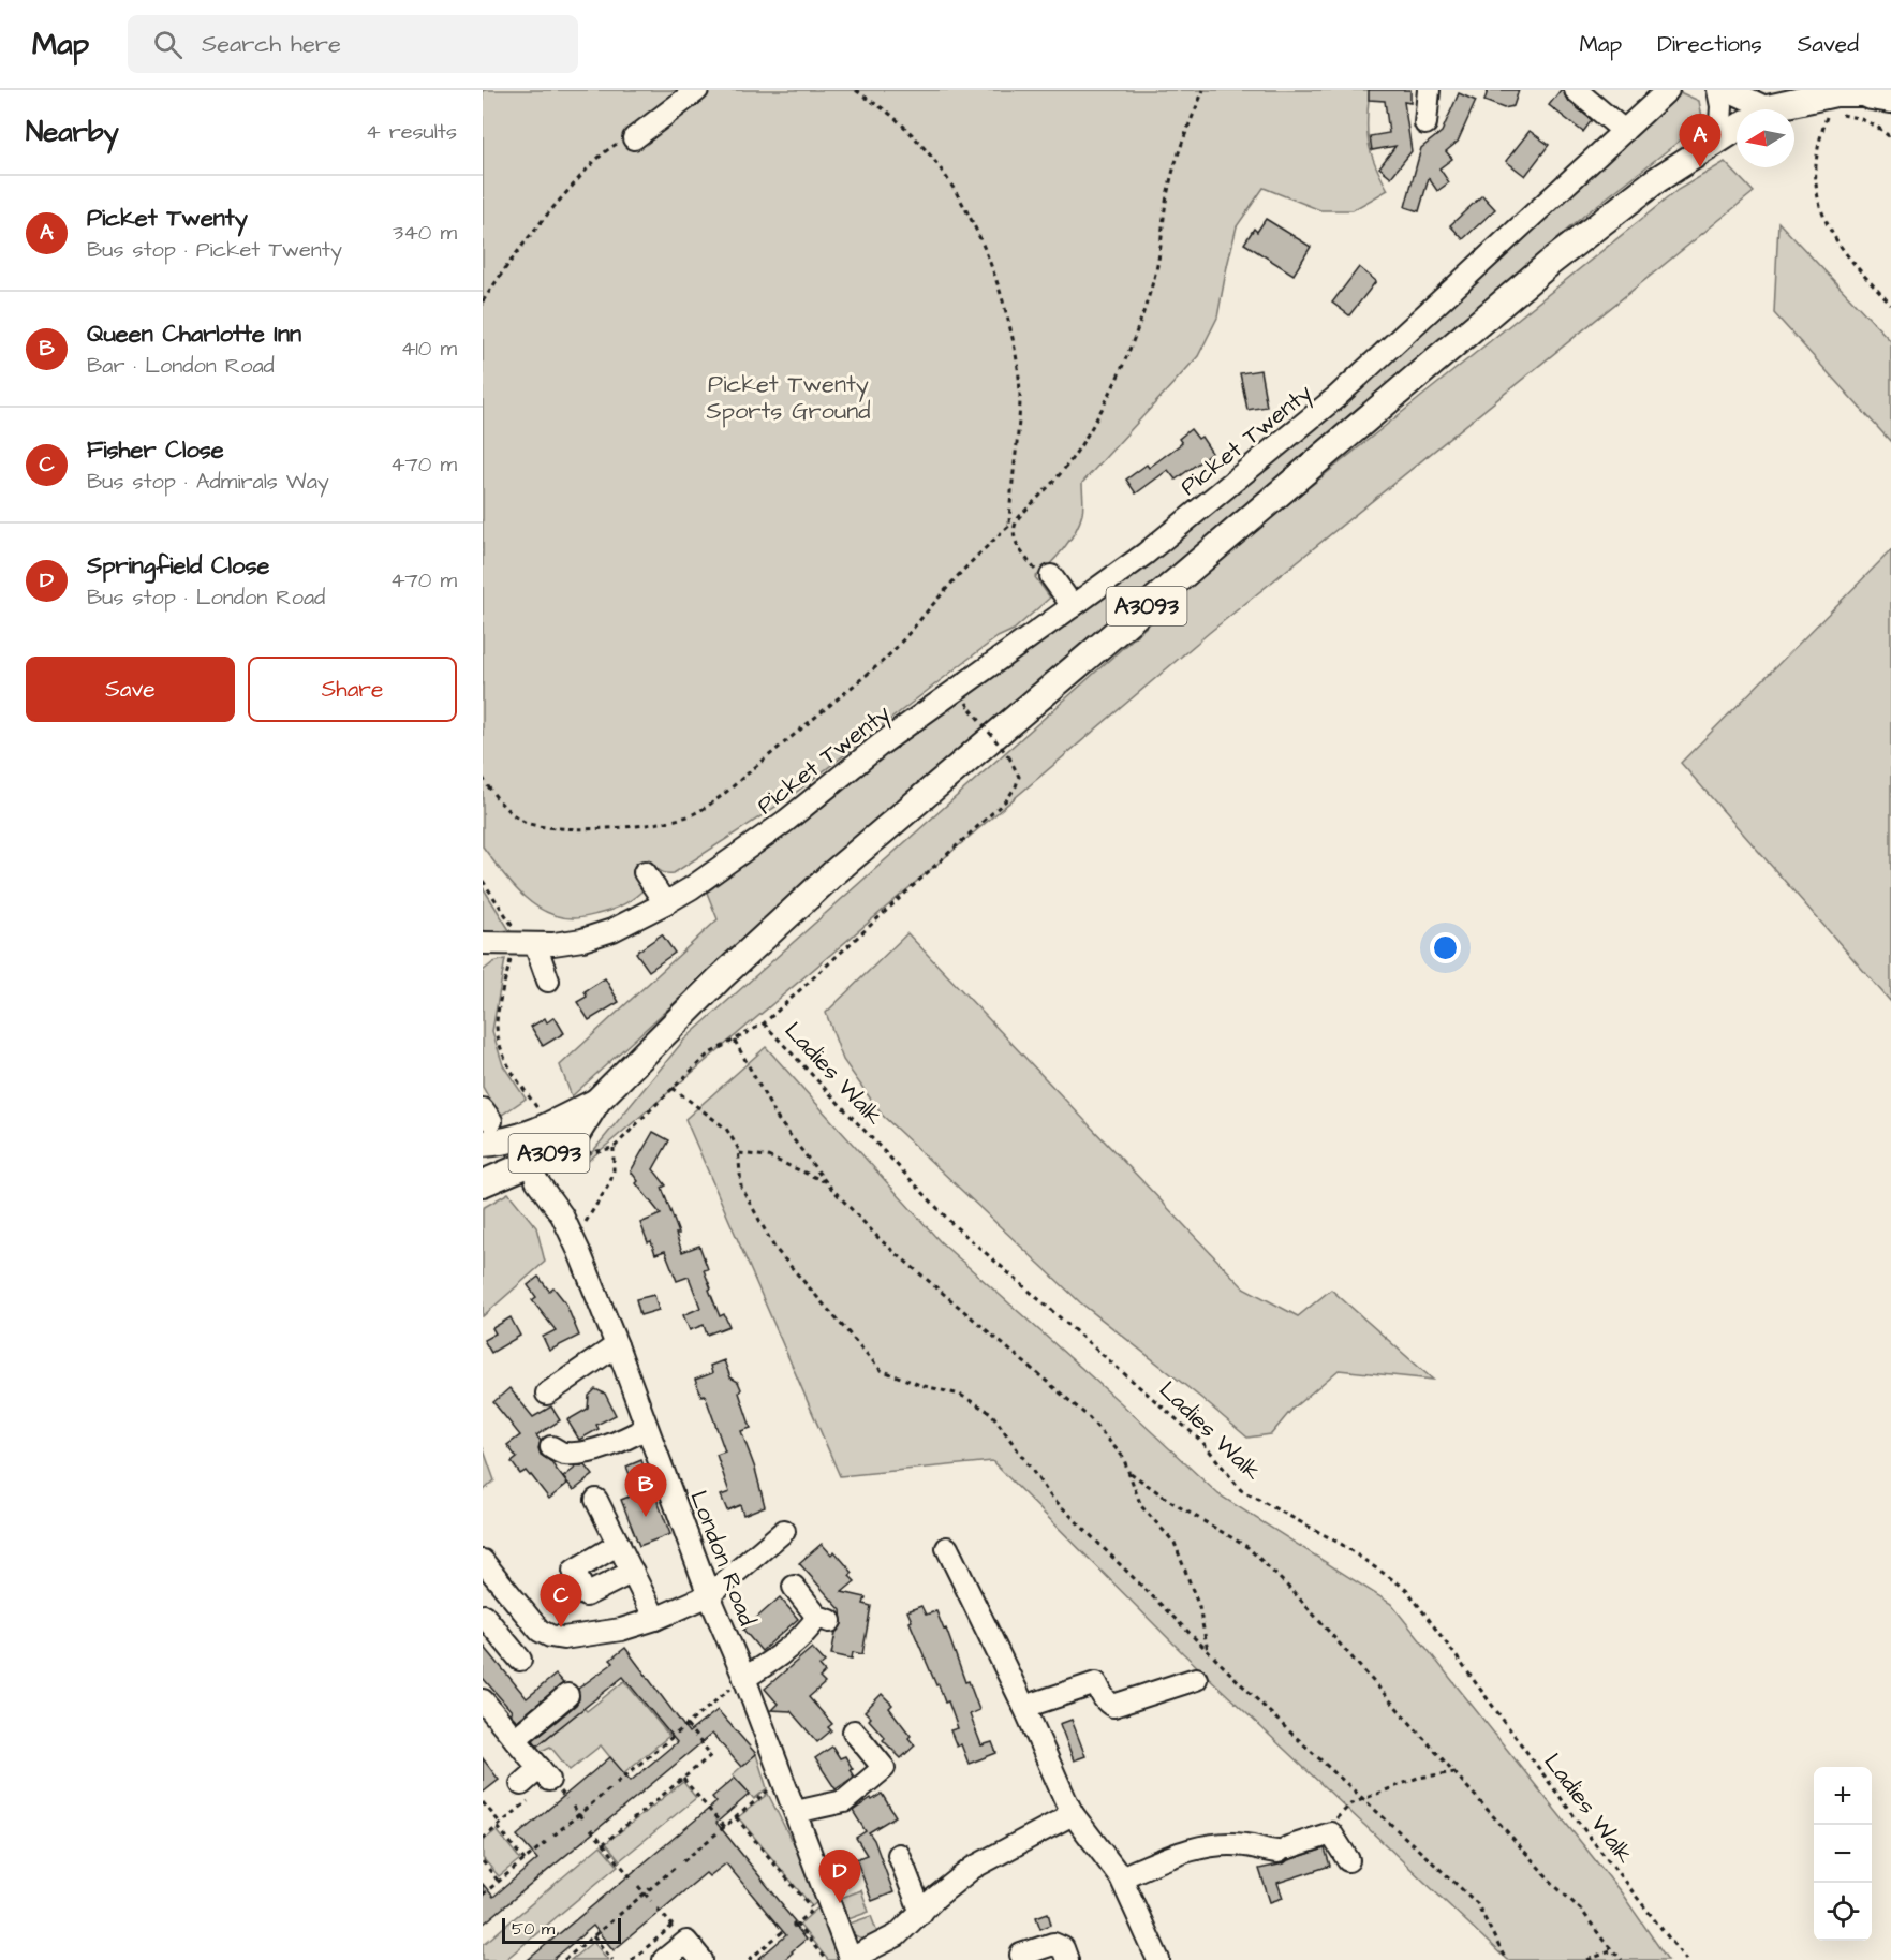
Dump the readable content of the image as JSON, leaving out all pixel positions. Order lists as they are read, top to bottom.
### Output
{
  "streets": {
    "main road": ["A3093"],
    "street": ["Picket Twenty", "London Road"],
    "path": ["Ladies Walk"]
  },
  "parks": ["Picket Twenty Sports Ground"],
  "scale_bar": "50 m",
  "north": "left",
  "page": {
    "header": "Map",
    "search": "Search here",
    "nav": ["Map", "Directions", "Saved"],
    "heading": ["Nearby", "4 results"],
    "pins": [
      "A",
      "B",
      "C",
      "D"
    ],
    "list": [
      {
        "mark": "A",
        "name": "Picket Twenty",
        "note": "Bus stop · Picket Twenty",
        "value": "340 m"
      },
      {
        "mark": "B",
        "name": "Queen Charlotte Inn",
        "note": "Bar · London Road",
        "value": "410 m"
      },
      {
        "mark": "C",
        "name": "Fisher Close",
        "note": "Bus stop · Admirals Way",
        "value": "470 m"
      },
      {
        "mark": "D",
        "name": "Springfield Close",
        "note": "Bus stop · London Road",
        "value": "470 m"
      }
    ],
    "buttons": ["Save", "Share"],
    "map_buttons": ["+", "−"],
    "scale": "50 m"
  }
}
